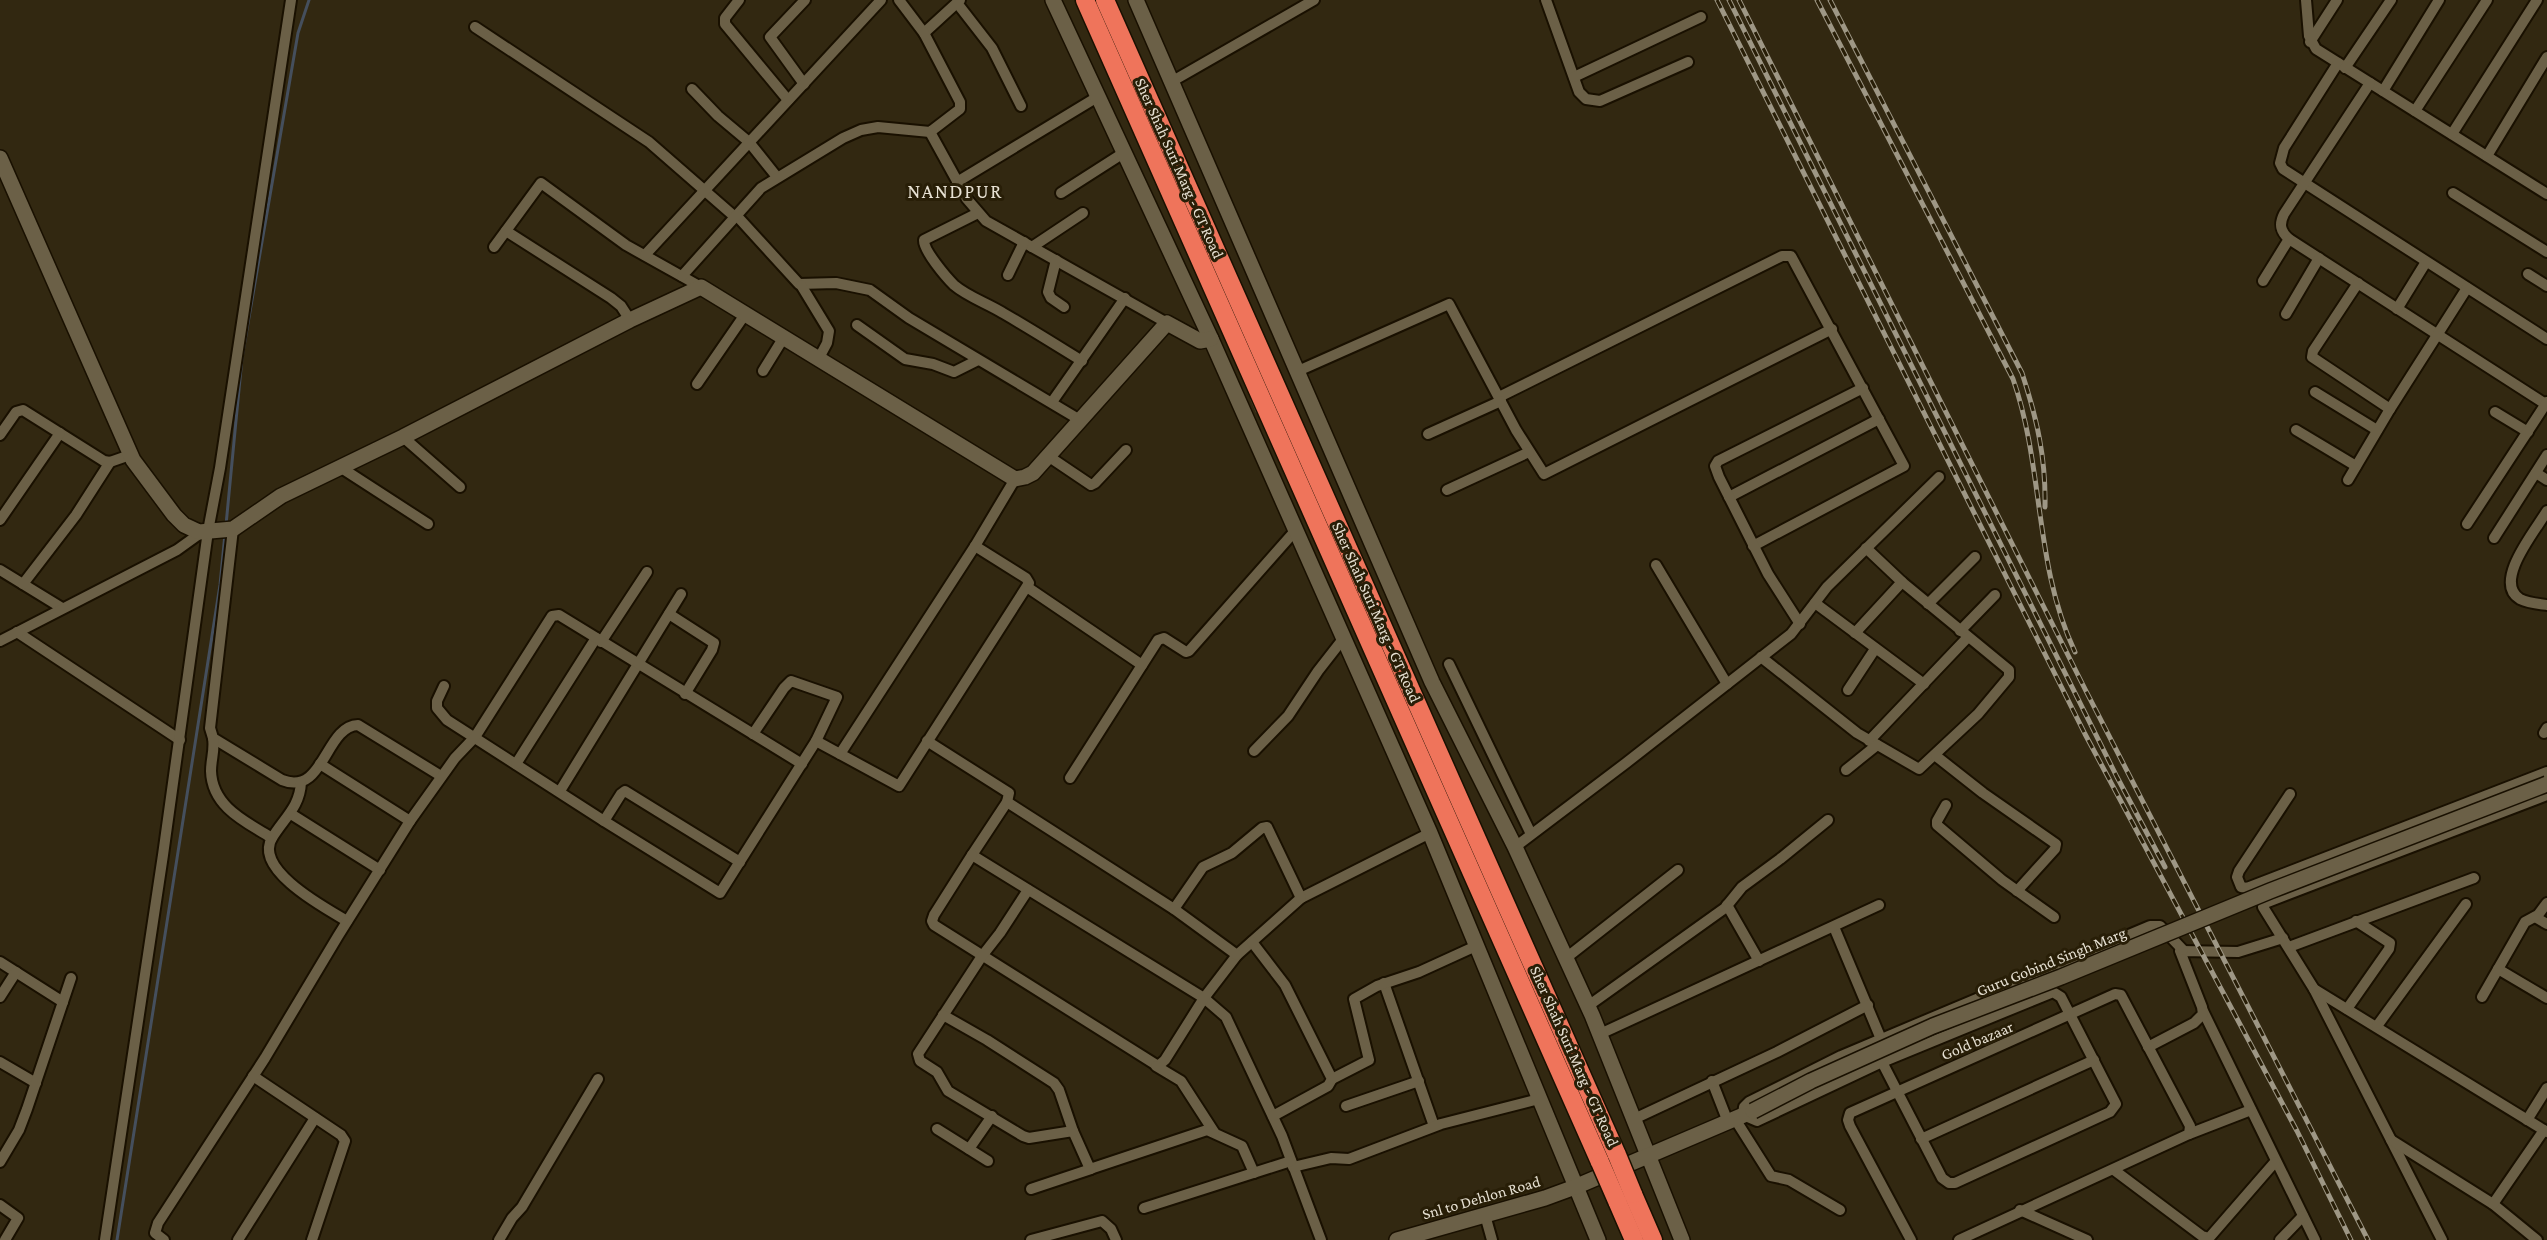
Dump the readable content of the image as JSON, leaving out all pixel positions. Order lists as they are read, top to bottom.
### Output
{
  "streets": {
    "highway": ["Sher Shah Suri Marg - GT Road"],
    "street": ["Guru Gobind Singh Marg", "Gold bazaar", "Snl to Dehlon Road"]
  },
  "crossings": [
    ["Sher Shah Suri Marg - GT Road", "Guru Gobind Singh Marg"],
    ["Guru Gobind Singh Marg", "Snl to Dehlon Road"]
  ],
  "districts": ["NANDPUR"]
}
